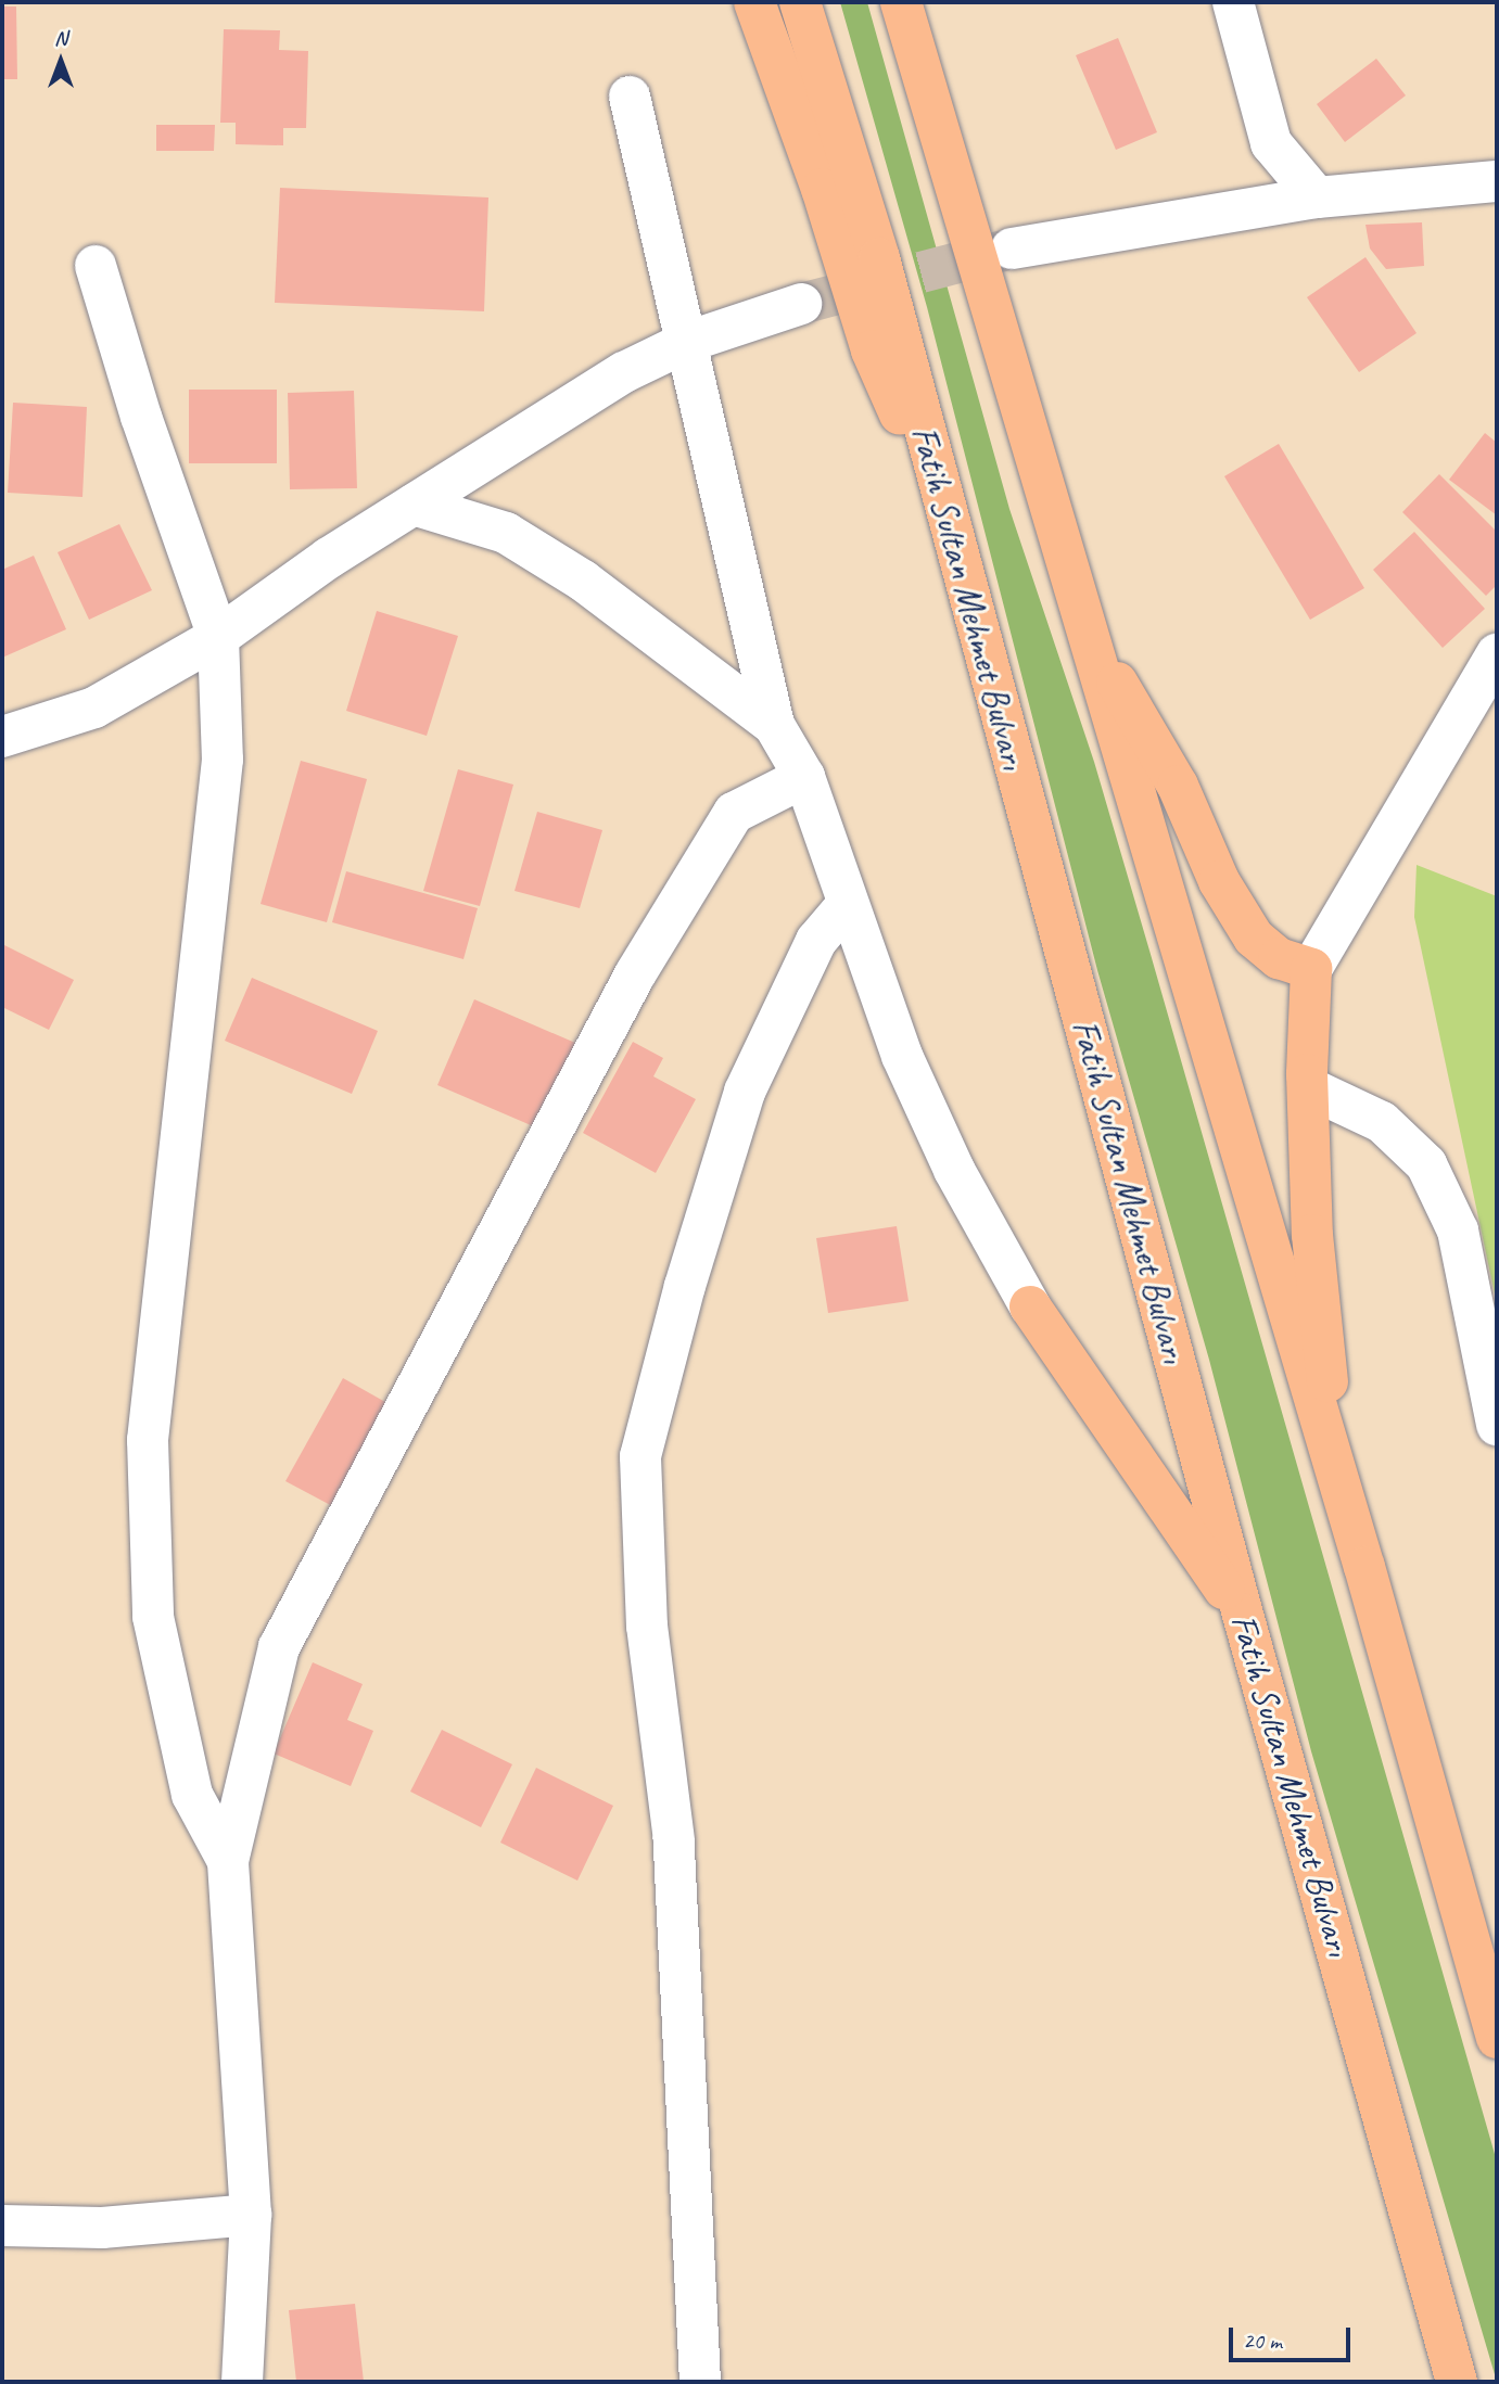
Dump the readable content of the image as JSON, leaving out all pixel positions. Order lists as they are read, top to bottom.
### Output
{
  "streets": {
    "highway": ["Fatih Sultan Mehmet Bulvarı"]
  },
  "scale_bar": "20 m",
  "north": "top"
}
